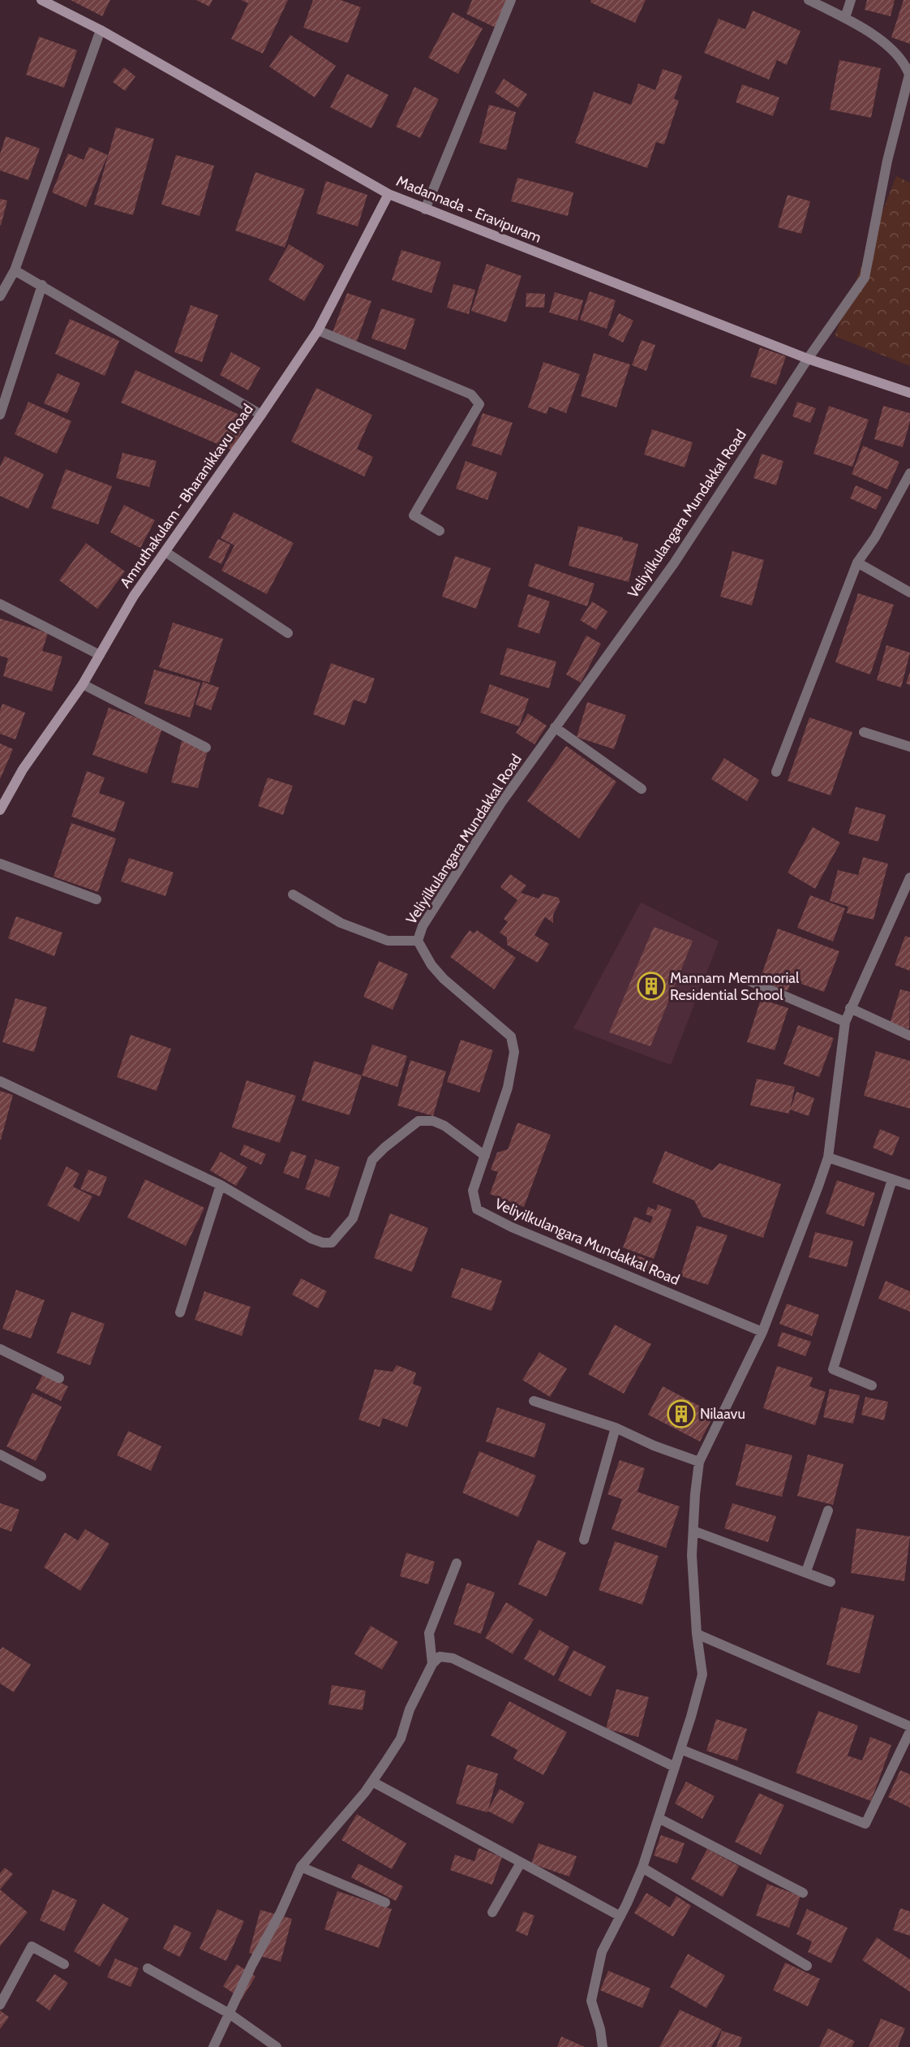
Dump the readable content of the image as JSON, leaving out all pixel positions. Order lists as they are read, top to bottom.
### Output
{
  "streets": {
    "main road": ["Madannada - Eravipuram", "Amruthakulam - Bharanikkavu Road"],
    "street": ["Veliyilkulangara Mundakkal Road"]
  },
  "crossings": [
    ["Madannada - Eravipuram", "Amruthakulam - Bharanikkavu Road"],
    ["Madannada - Eravipuram", "Veliyilkulangara Mundakkal Road"]
  ],
  "places": {
    "building": ["Mannam Memmorial Residential School", "Nilaavu"]
  }
}
